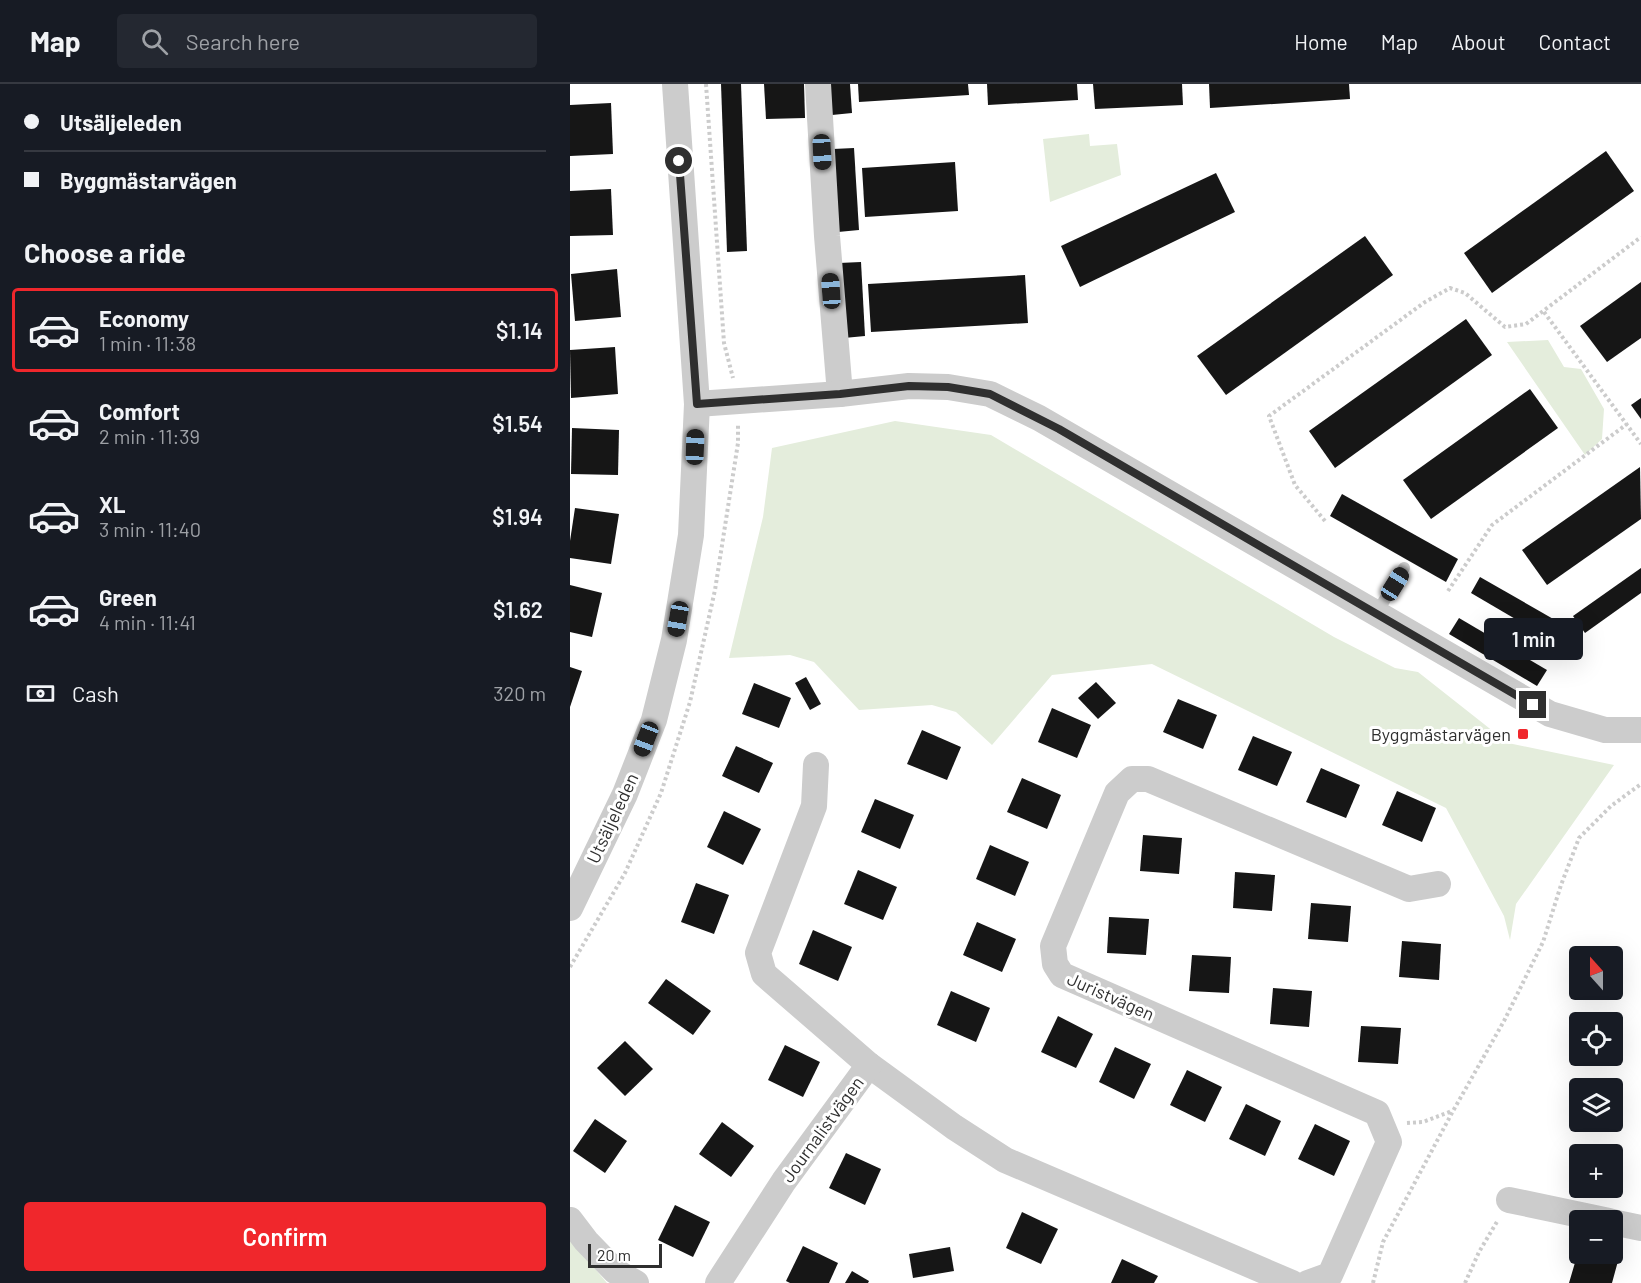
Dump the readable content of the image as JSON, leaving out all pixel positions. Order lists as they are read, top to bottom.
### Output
{
  "streets": {
    "street": ["Utsäljeleden", "Juristvägen", "Journalistvägen"]
  },
  "places": {
    "transit": ["Byggmästarvägen"]
  },
  "scale_bar": "20 m",
  "north": "top",
  "page": {
    "header": "Map",
    "search": "Search here",
    "nav": [
      "Home",
      "Map",
      "About",
      "Contact"
    ],
    "banner": ["Utsäljeleden", "Byggmästarvägen"],
    "heading": "Choose a ride",
    "list": [
      {
        "name": "Economy",
        "note": "1 min · 11:38",
        "value": "$1.14"
      },
      {
        "name": "Comfort",
        "note": "2 min · 11:39",
        "value": "$1.54"
      },
      {
        "name": "XL",
        "note": "3 min · 11:40",
        "value": "$1.94"
      },
      {
        "name": "Green",
        "note": "4 min · 11:41",
        "value": "$1.62"
      }
    ],
    "bubble": "1 min",
    "pay": ["Cash", "320 m"],
    "map_buttons": ["+", "−"],
    "buttons": "Confirm",
    "scale": "20 m"
  }
}
